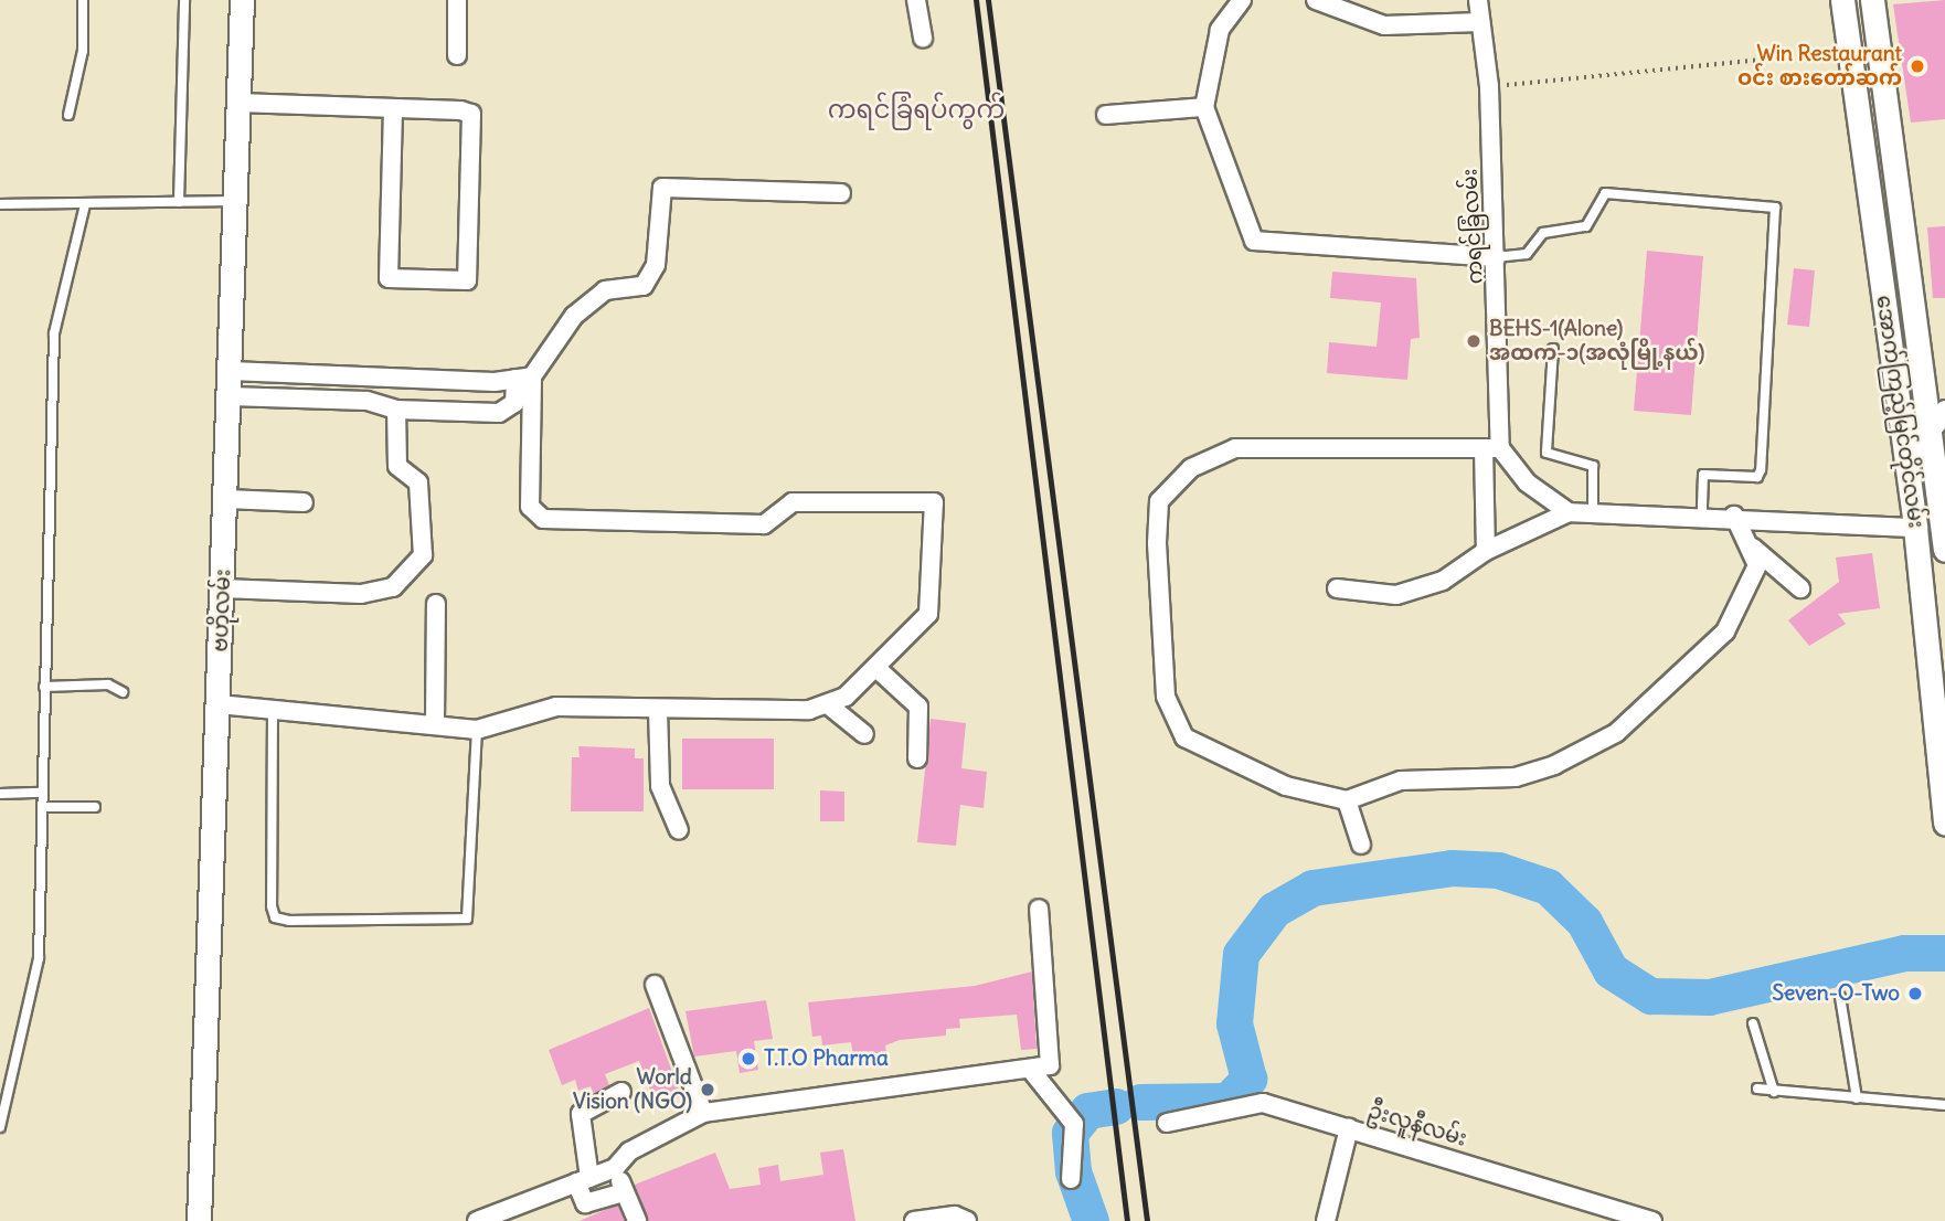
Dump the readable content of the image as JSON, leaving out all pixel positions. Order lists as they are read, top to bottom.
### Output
{
  "streets": {
    "main road": ["အောက်ကြည့်မြင်တိုင်လမ်း", "ဗဟိုလမ်း"],
    "street": ["ကရင်ခြံလမ်း", "ဦးလူနီလမ်း"]
  },
  "districts": ["ကရင်ခြံရပ်ကွက်"],
  "places": [
    "Win Restaurant ဝင်း စားတော်ဆက်",
    "BEHS-1(Alone) အထက-၁(အလုံမြို့နယ်)",
    "Seven-O-Two",
    "T.T.O Pharma",
    "World Vision (NGO)"
  ]
}
